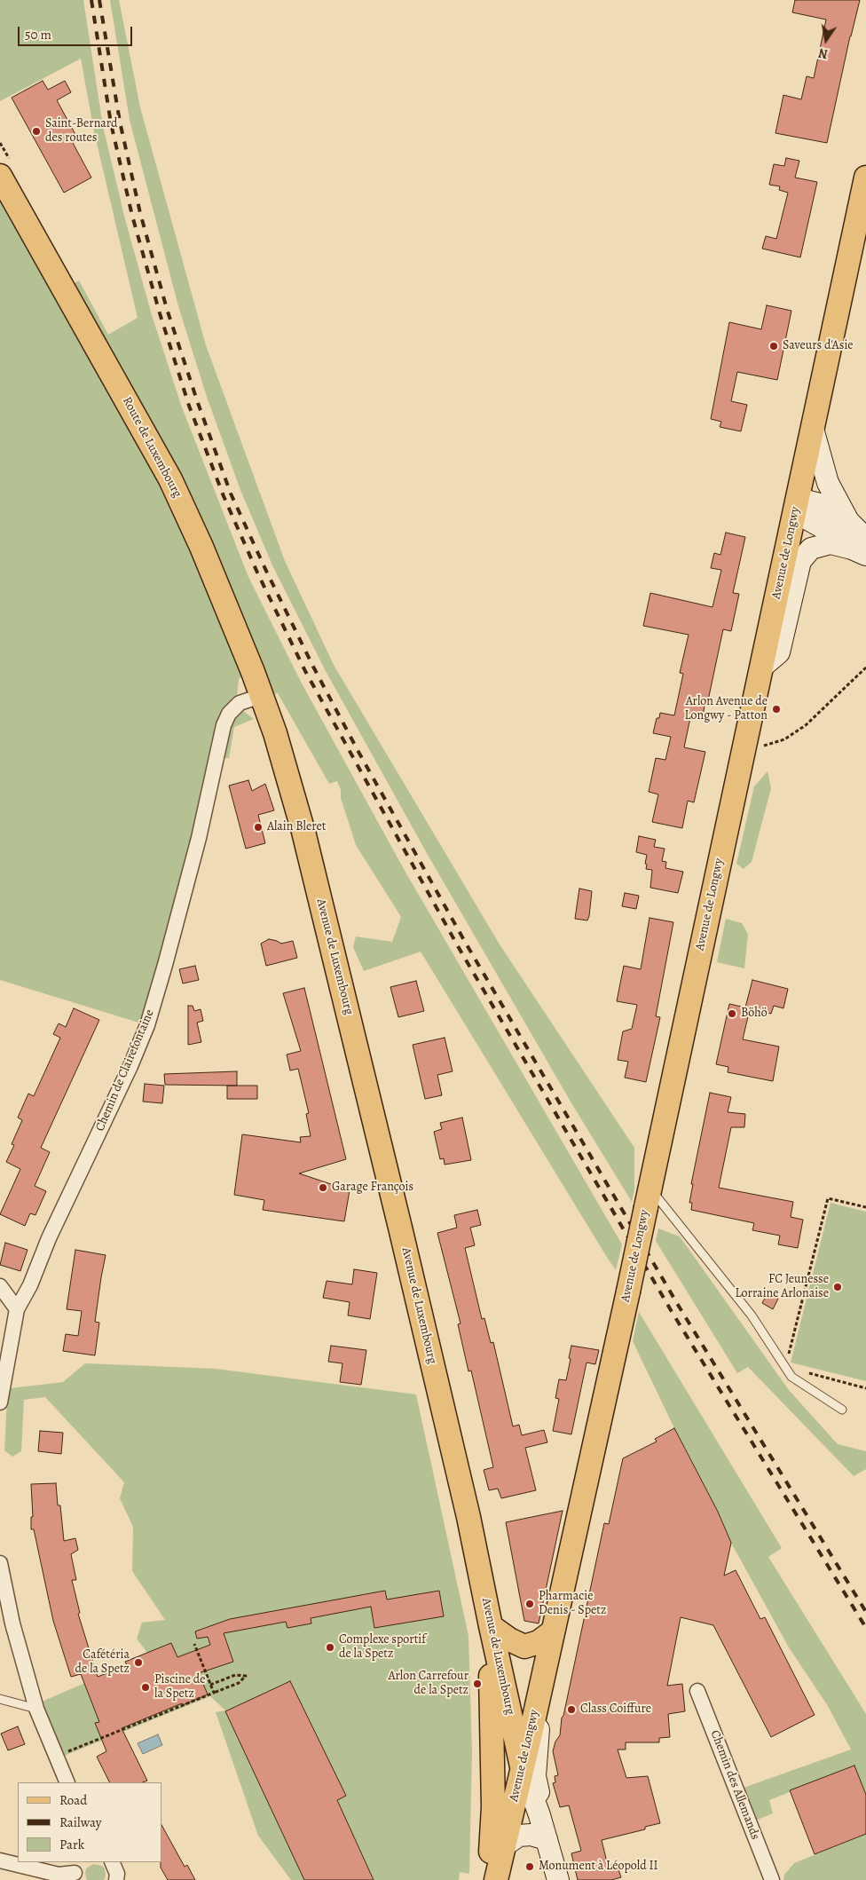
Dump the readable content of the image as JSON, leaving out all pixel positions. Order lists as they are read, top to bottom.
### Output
{
  "streets": {
    "main road": ["Route de Luxembourg", "Avenue de Longwy", "Avenue de Luxembourg"],
    "street": ["Chemin de Clairefontaine", "Chemin des Allemands"]
  },
  "crossings": [
    ["Route de Luxembourg", "Avenue de Luxembourg"],
    ["Route de Luxembourg", "Chemin de Clairefontaine"],
    ["Avenue de Longwy", "Avenue de Luxembourg"]
  ],
  "places": [
    "Saint-Bernard des routes",
    "Saveurs d'Asie",
    "Arlon Avenue de Longwy - Patton",
    "Alain Bleret",
    "Böhö",
    "Garage François",
    "FC Jeunesse Lorraine Arlonaise",
    "Pharmacie Denis - Spetz",
    "Complexe sportif de la Spetz",
    "Cafétéria de la Spetz",
    "Arlon Carrefour de la Spetz",
    "Piscine de la Spetz",
    "Class Coiffure",
    "Monument à Léopold II"
  ],
  "legend": ["Road", "Railway", "Park"],
  "scale_bar": "50 m",
  "north": "bottom"
}
